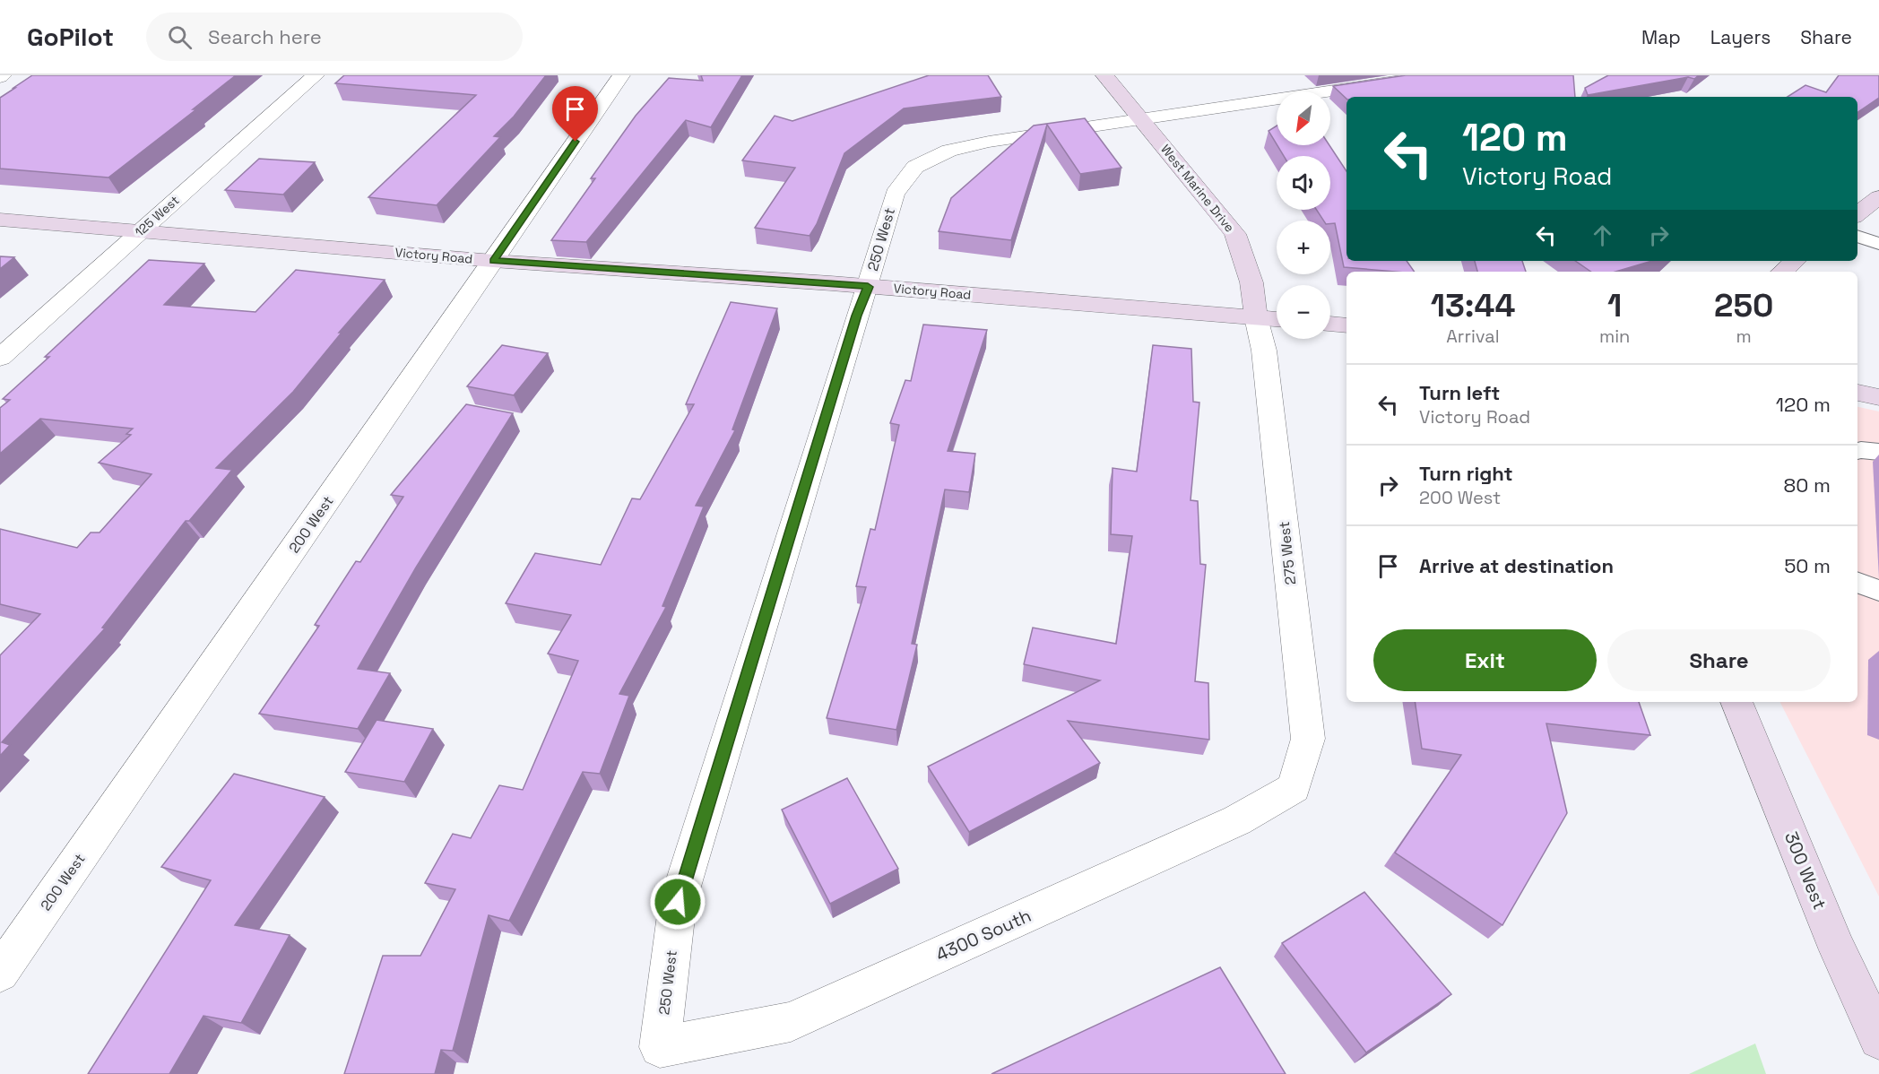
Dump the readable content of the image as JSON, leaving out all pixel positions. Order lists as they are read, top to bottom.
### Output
{
  "streets": {
    "street": [
      "West Marine Drive",
      "125 West",
      "250 West",
      "Victory Road",
      "200 West",
      "275 West",
      "300 West",
      "4300 South"
    ]
  },
  "crossings": [
    ["West Marine Drive", "250 West"],
    ["West Marine Drive", "Victory Road"],
    ["West Marine Drive", "275 West"],
    ["125 West", "Victory Road"],
    ["250 West", "Victory Road"],
    ["250 West", "4300 South"],
    ["Victory Road", "200 West"],
    ["Victory Road", "275 West"],
    ["275 West", "4300 South"]
  ],
  "north": "bottom left",
  "page": {
    "header": "GoPilot",
    "search": "Search here",
    "nav": ["Map", "Layers", "Share"],
    "map_buttons": ["+", "−"],
    "turn": ["120 m", "Victory Road"],
    "eta": [
      "13:44",
      "Arrival",
      "1",
      "min",
      "250",
      "m"
    ],
    "list": [
      {
        "name": "Turn left",
        "note": "Victory Road",
        "value": "120 m"
      },
      {
        "name": "Turn right",
        "note": "200 West",
        "value": "80 m"
      },
      {
        "name": "Arrive at destination",
        "value": "50 m"
      }
    ],
    "buttons": ["Exit", "Share"]
  }
}
